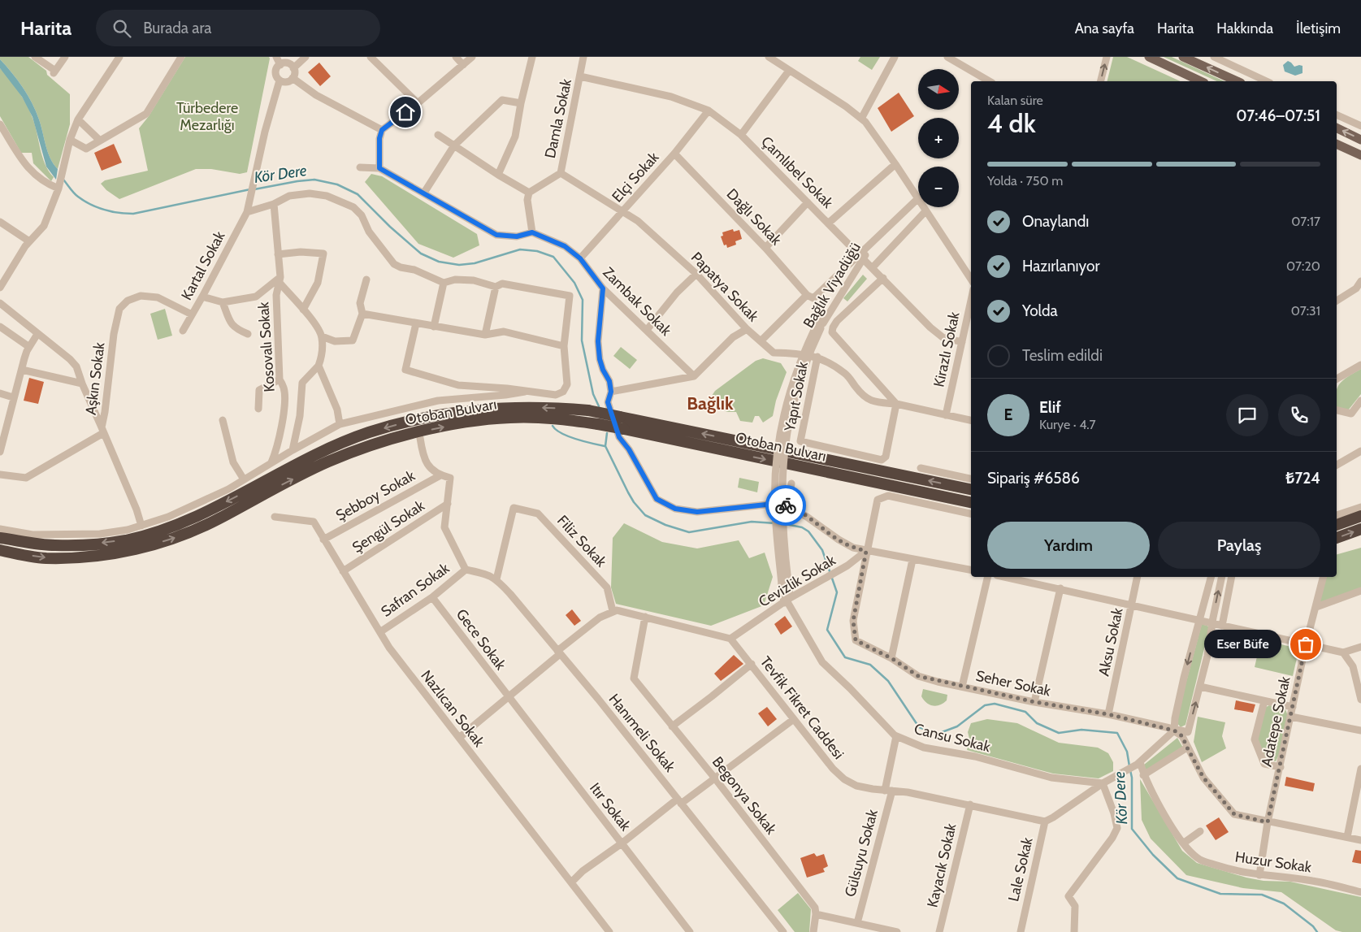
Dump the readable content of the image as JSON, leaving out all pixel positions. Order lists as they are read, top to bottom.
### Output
{
  "streets": {
    "highway": ["Otoban Bulvarı"],
    "street": [
      "Damla Sokak",
      "Çamlıbel Sokak",
      "Elçi Sokak",
      "Dağlı Sokak",
      "Kartal Sokak",
      "Bağlık Viyadüğü",
      "Papatya Sokak",
      "Zambak Sokak",
      "Kosovalı Sokak",
      "Kirazlı Sokak",
      "Aşkın Sokak",
      "Yapıt Sokak",
      "Şebboy Sokak",
      "Şengül Sokak",
      "Filiz Sokak",
      "Cevizlik Sokak",
      "Safran Sokak",
      "Gece Sokak",
      "Aksu Sokak",
      "Seher Sokak",
      "Tevfik Fikret Caddesi",
      "Nazlıcan Sokak",
      "Adatepe Sokak",
      "Hanımeli Sokak",
      "Cansu Sokak",
      "Begonya Sokak",
      "Itır Sokak",
      "Gülsuyu Sokak",
      "Huzur Sokak",
      "Kayacık Sokak",
      "Lale Sokak"
    ]
  },
  "crossings": [
    ["Damla Sokak", "Çamlıbel Sokak"],
    ["Damla Sokak", "Papatya Sokak"],
    ["Çamlıbel Sokak", "Elçi Sokak"],
    ["Çamlıbel Sokak", "Bağlık Viyadüğü"],
    ["Çamlıbel Sokak", "Kirazlı Sokak"],
    ["Elçi Sokak", "Dağlı Sokak"],
    ["Elçi Sokak", "Papatya Sokak"],
    ["Elçi Sokak", "Zambak Sokak"],
    ["Kartal Sokak", "Aşkın Sokak"],
    ["Bağlık Viyadüğü", "Cevizlik Sokak"],
    ["Bağlık Viyadüğü", "Cansu Sokak"],
    ["Papatya Sokak", "Yapıt Sokak"],
    ["Şebboy Sokak", "Nazlıcan Sokak"],
    ["Şengül Sokak", "Nazlıcan Sokak"],
    ["Filiz Sokak", "Hanımeli Sokak"],
    ["Cevizlik Sokak", "Seher Sokak"],
    ["Cevizlik Sokak", "Tevfik Fikret Caddesi"],
    ["Cevizlik Sokak", "Cansu Sokak"],
    ["Safran Sokak", "Gece Sokak"],
    ["Safran Sokak", "Nazlıcan Sokak"],
    ["Safran Sokak", "Hanımeli Sokak"],
    ["Gece Sokak", "Itır Sokak"],
    ["Aksu Sokak", "Seher Sokak"],
    ["Tevfik Fikret Caddesi", "Gülsuyu Sokak"],
    ["Tevfik Fikret Caddesi", "Kayacık Sokak"],
    ["Tevfik Fikret Caddesi", "Lale Sokak"],
    ["Adatepe Sokak", "Huzur Sokak"],
    ["Cansu Sokak", "Gülsuyu Sokak"],
    ["Cansu Sokak", "Lale Sokak"]
  ],
  "districts": ["Bağlık"],
  "water": ["Kör Dere"],
  "parks": ["Türbedere Mezarlığı"],
  "places": ["Eser Büfe"],
  "north": "right",
  "page": {
    "header": "Harita",
    "search": "Burada ara",
    "nav": [
      "Ana sayfa",
      "Harita",
      "Hakkında",
      "İletişim"
    ],
    "map_buttons": ["+", "−"],
    "heading": ["4 dk", "Kalan süre", "07:46–07:51"],
    "panel": [
      "Elif",
      "Kurye · 4.7",
      "Sipariş #6586",
      "₺724"
    ],
    "bar": "Yolda · 750 m",
    "list": [
      ["Onaylandı", "07:17"],
      ["Hazırlanıyor", "07:20"],
      ["Yolda", "07:31"],
      "Teslim edildi"
    ],
    "round": "E",
    "buttons": ["Yardım", "Paylaş"],
    "bubble": "Eser Büfe"
  }
}
